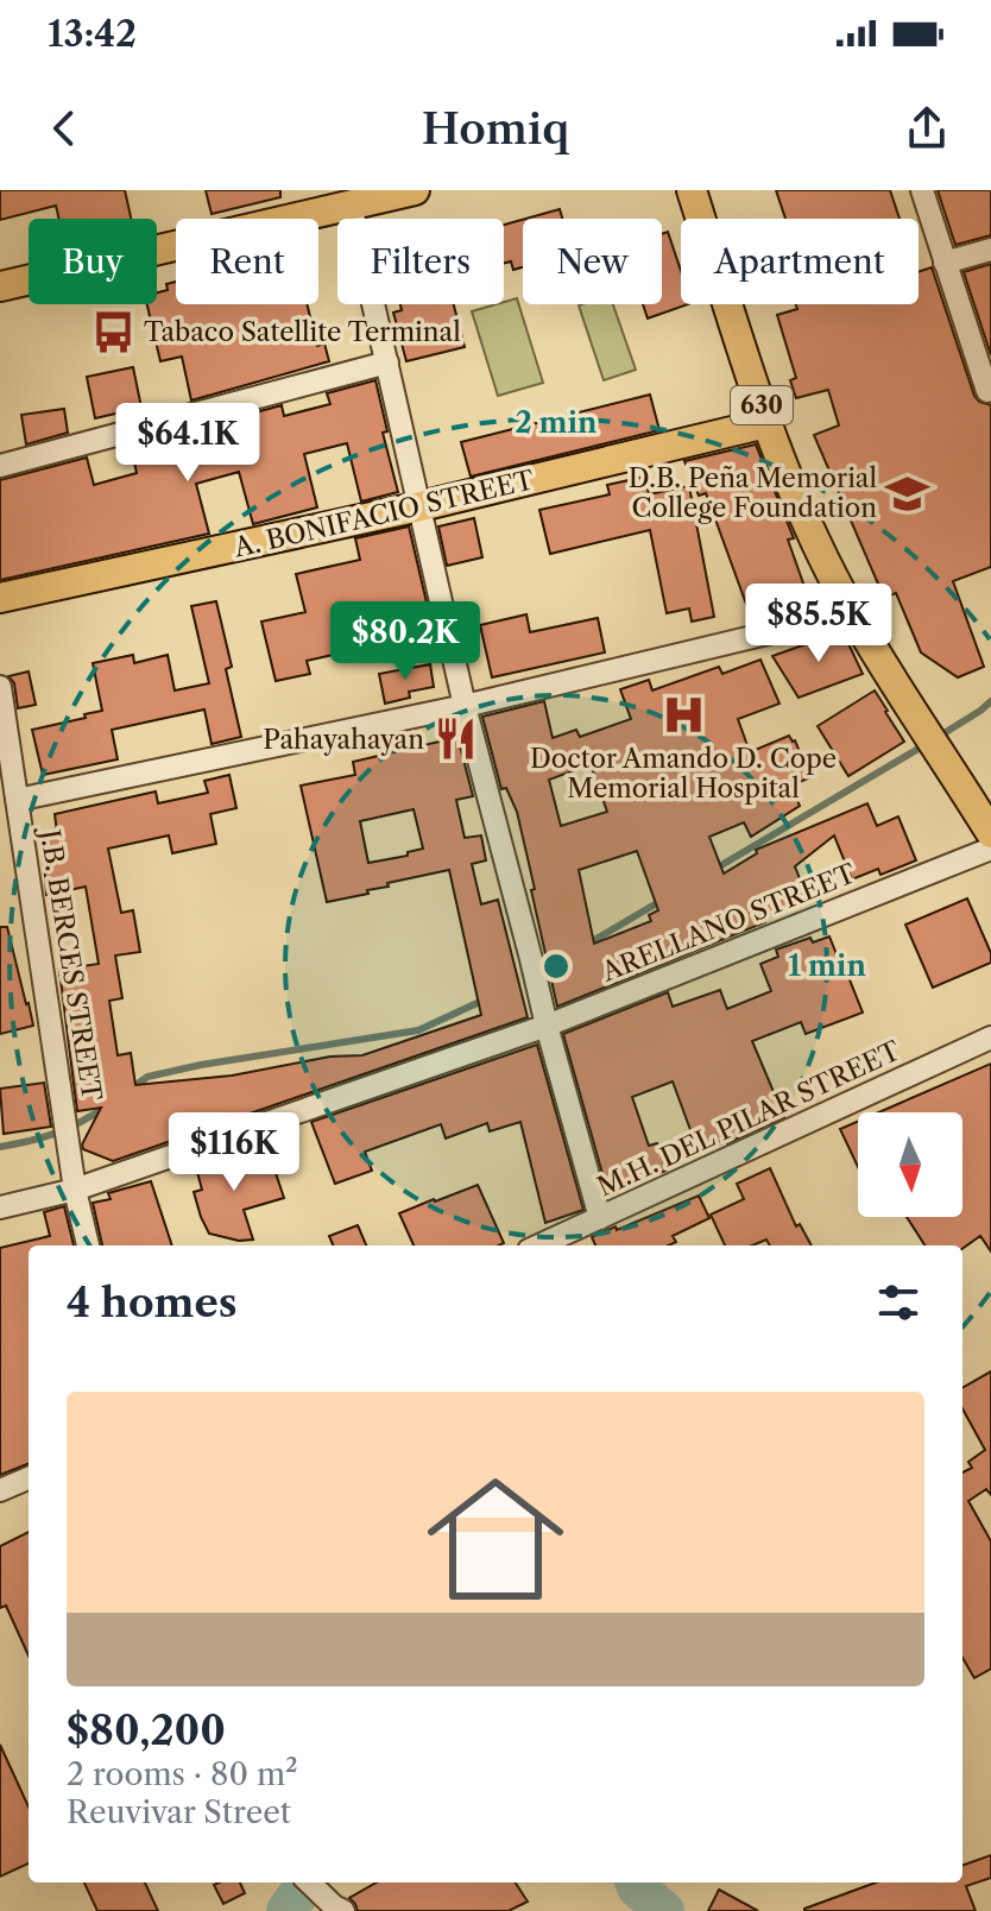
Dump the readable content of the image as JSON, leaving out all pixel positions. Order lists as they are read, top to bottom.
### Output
{
  "streets": {
    "main road": ["630", "A. BONIFACIO STREET"],
    "street": ["ARELLANO STREET", "J.B. BERCES STREET", "M.H. DEL PILAR STREET"]
  },
  "crossings": [
    ["630", "A. BONIFACIO STREET"],
    ["ARELLANO STREET", "J.B. BERCES STREET"]
  ],
  "places": {
    "bus stop": ["Tabaco Satellite Terminal"],
    "school or university": ["D.B. Peña Memorial College Foundation"],
    "hospital": ["Doctor Amando D. Cope Memorial Hospital"],
    "restaurant": ["Pahayahayan"]
  },
  "north": "bottom",
  "page": {
    "status": "13:42",
    "header": "Homiq",
    "chip": [
      "Buy",
      "Rent",
      "Filters",
      "New",
      "Apartment"
    ],
    "price": [
      "$64.1K",
      "$85.5K",
      "$80.2K",
      "$116K"
    ],
    "heading": "4 homes",
    "list": [
      {
        "name": "$80,200",
        "note": "2 rooms · 80 m² · Reuvivar Street"
      }
    ]
  },
  "rings": ["2 min", "1 min"]
}
